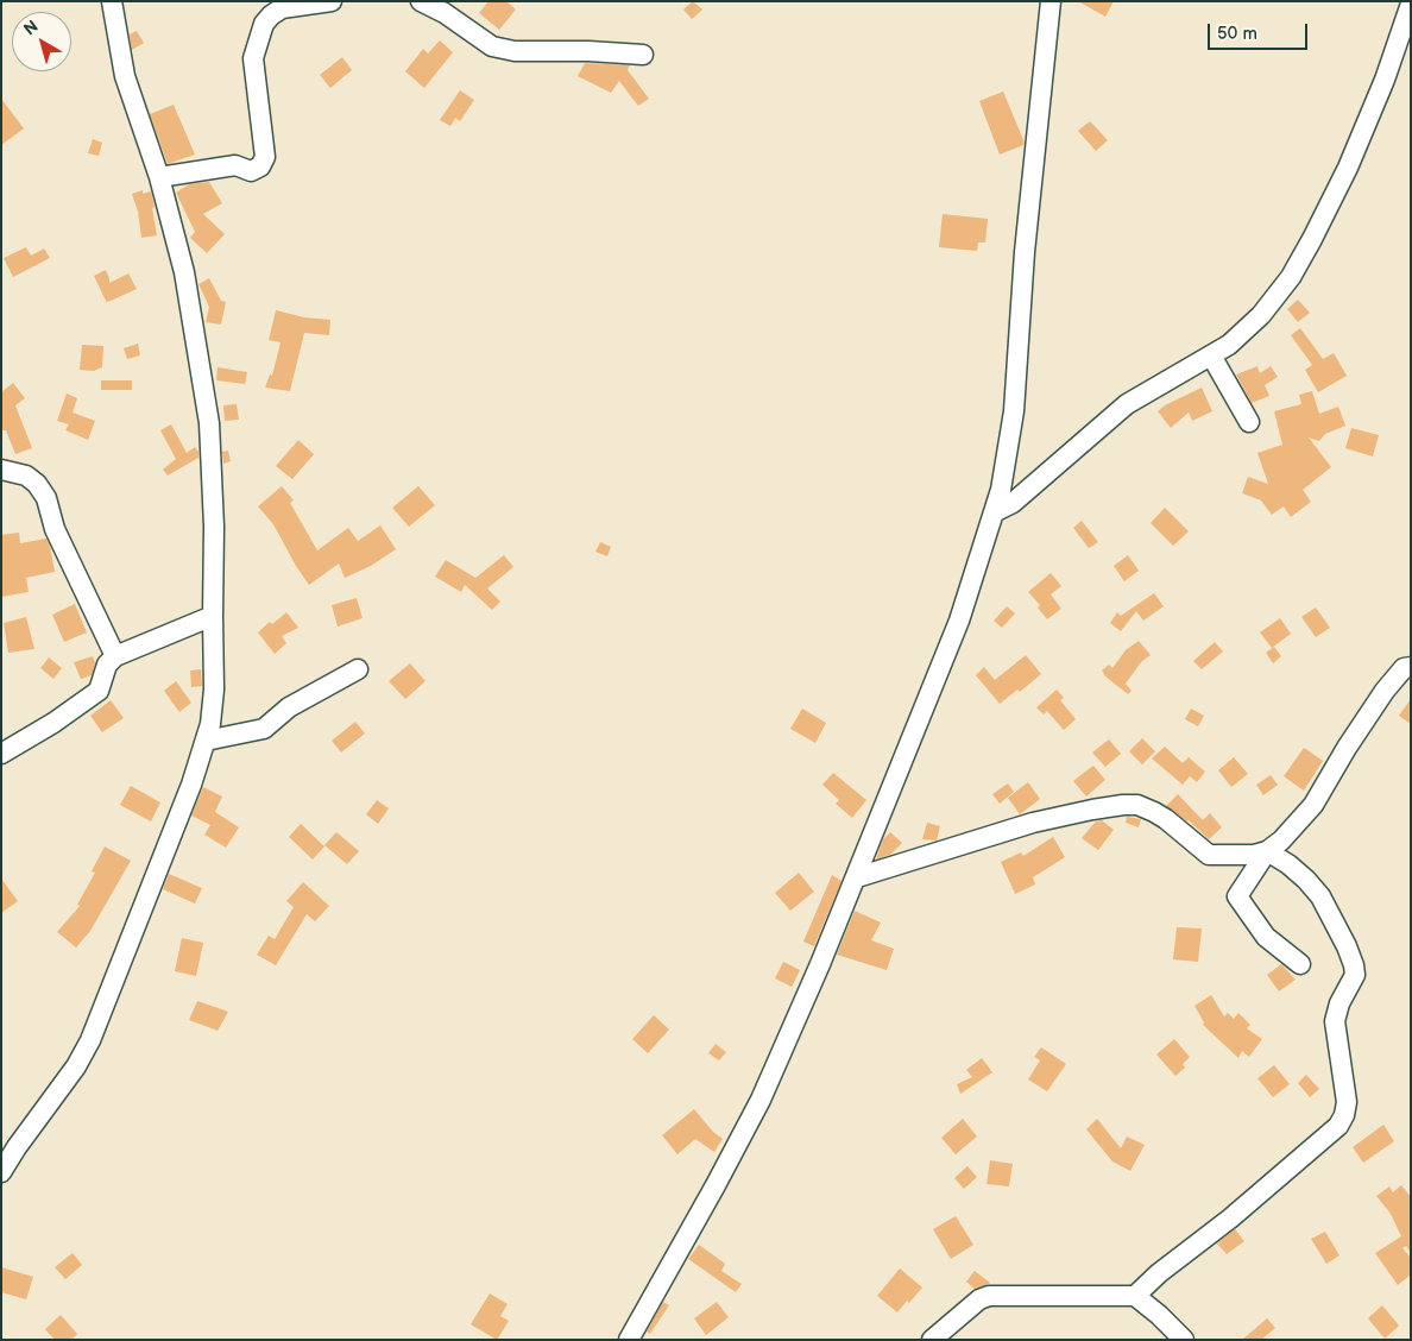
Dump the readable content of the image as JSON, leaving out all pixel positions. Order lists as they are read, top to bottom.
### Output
{
  "scale_bar": "50 m",
  "north": "top left"
}
